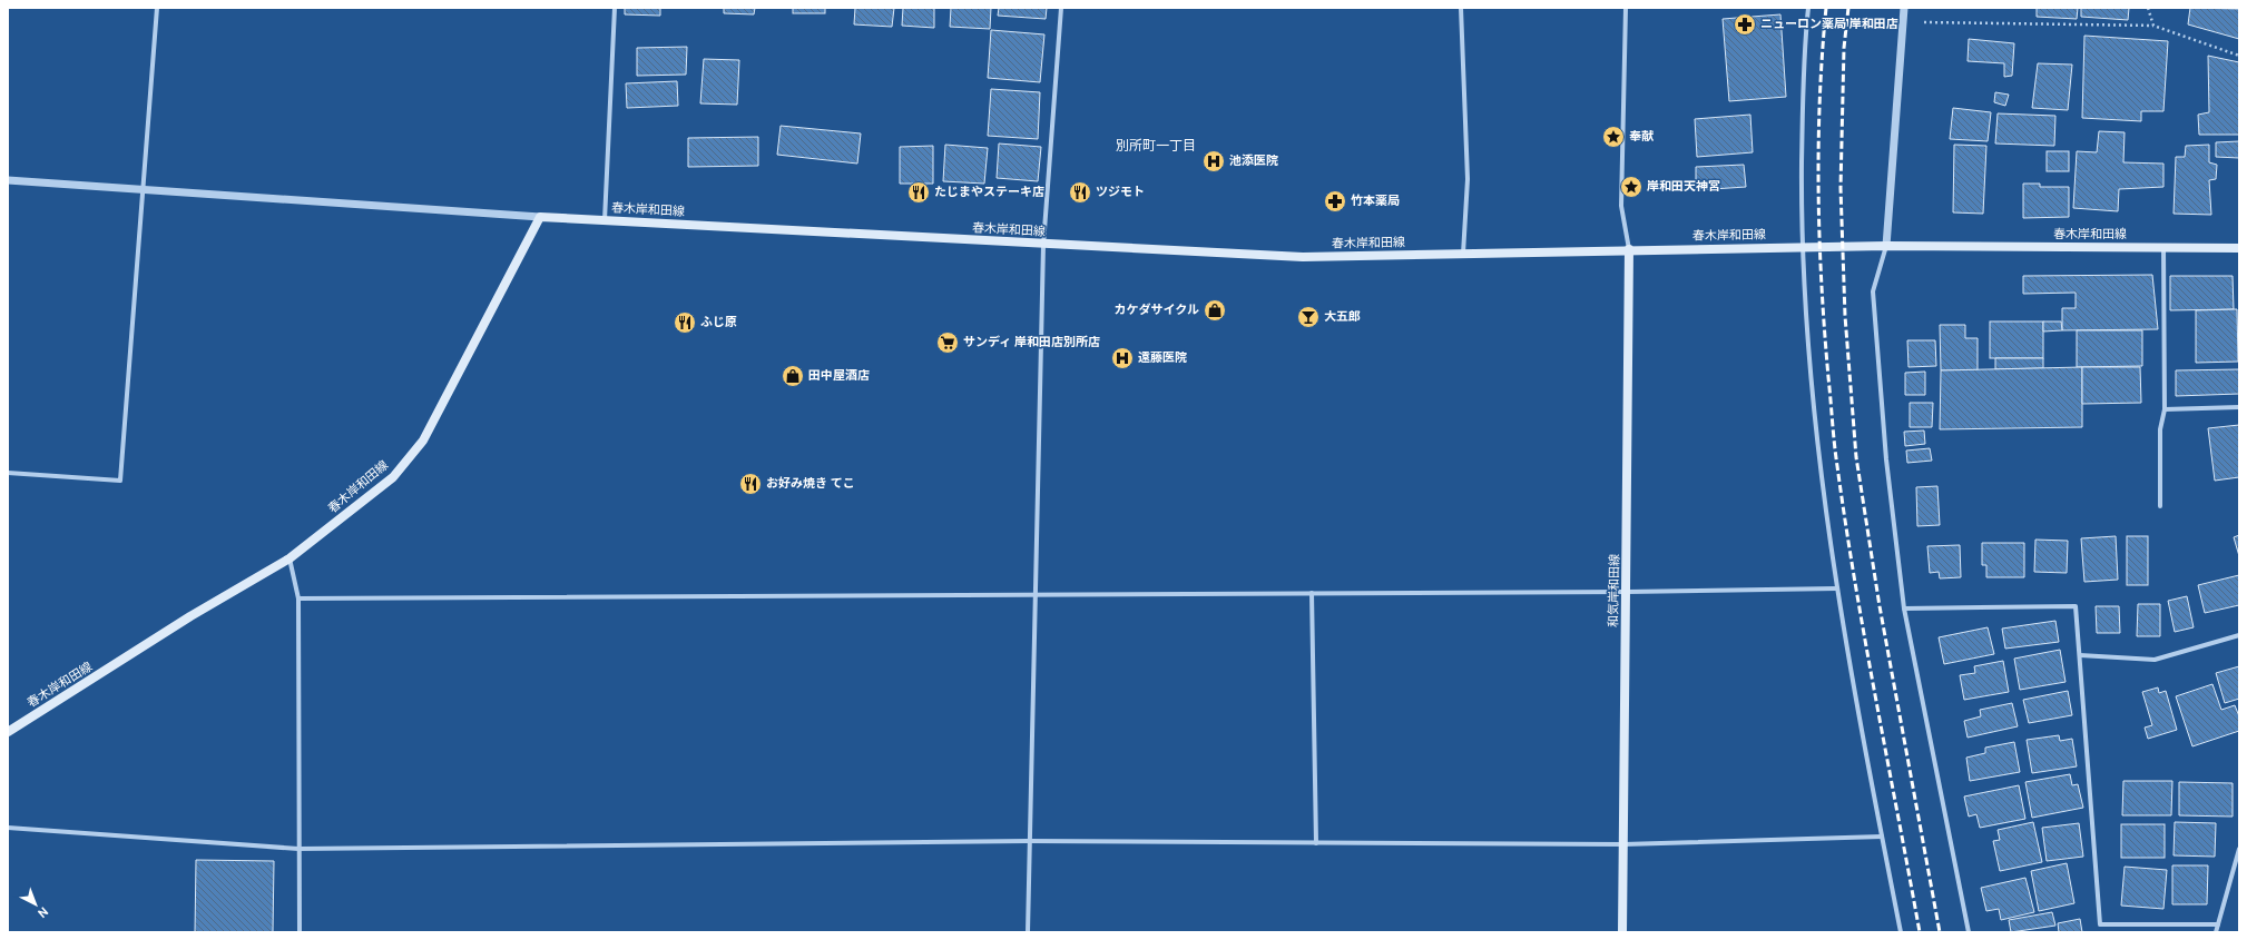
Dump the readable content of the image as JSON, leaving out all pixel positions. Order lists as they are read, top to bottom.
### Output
{
  "streets": {
    "main road": ["春木岸和田線", "和気岸和田線"]
  },
  "crossings": [
    ["春木岸和田線", "和気岸和田線"]
  ],
  "districts": ["別所町一丁目"],
  "places": {
    "pharmacy": ["ニューロン薬局 岸和田店", "竹本薬局"],
    "place": ["奉献", "岸和田天神宮"],
    "hospital": ["池添医院", "遠藤医院"],
    "restaurant": [
      "たじまやステーキ店",
      "ツジモト",
      "ふじ原",
      "お好み焼き てこ"
    ],
    "shop": ["カケダサイクル", "田中屋酒店"],
    "bar": ["大五郎"],
    "supermarket": ["サンディ 岸和田店別所店"]
  },
  "north": "bottom right"
}
